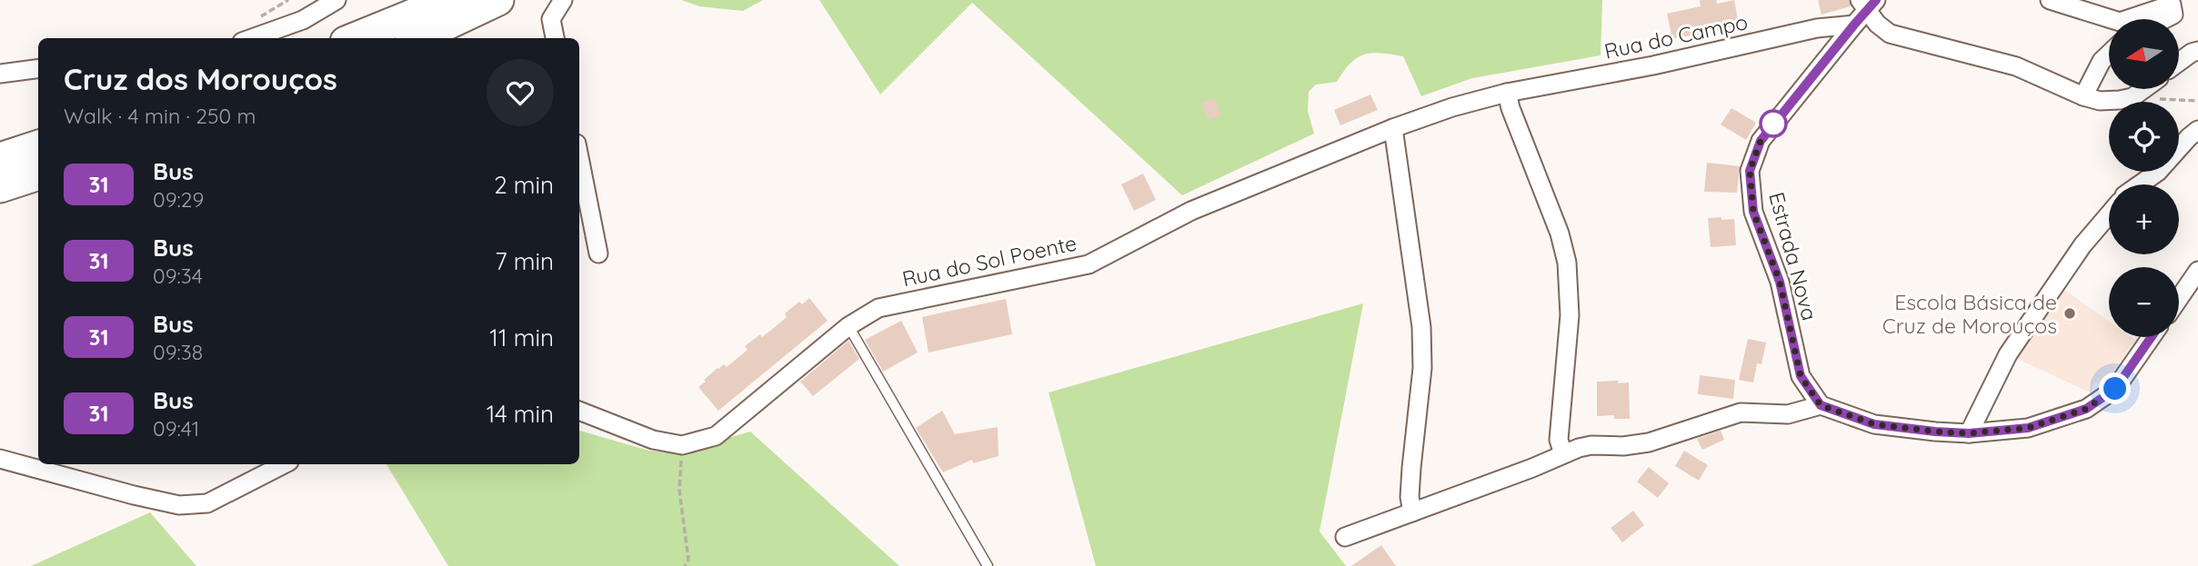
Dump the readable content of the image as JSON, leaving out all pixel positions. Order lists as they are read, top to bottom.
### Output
{
  "streets": {
    "street": ["Rua do Campo", "Estrada Nova", "Rua do Sol Poente"]
  },
  "crossings": [
    ["Rua do Campo", "Estrada Nova"],
    ["Rua do Campo", "Rua do Sol Poente"]
  ],
  "places": ["Escola Básica de Cruz de Morouços"],
  "lines": ["bus line 31"],
  "north": "left",
  "page": {
    "map_buttons": ["+", "−"],
    "heading": ["Cruz dos Morouços", "Walk · 4 min · 250 m"],
    "list": [
      {
        "mark": "31",
        "name": "Bus",
        "note": "09:29",
        "value": "2 min"
      },
      {
        "mark": "31",
        "name": "Bus",
        "note": "09:34",
        "value": "7 min"
      },
      {
        "mark": "31",
        "name": "Bus",
        "note": "09:38",
        "value": "11 min"
      },
      {
        "mark": "31",
        "name": "Bus",
        "note": "09:41",
        "value": "14 min"
      }
    ]
  }
}
